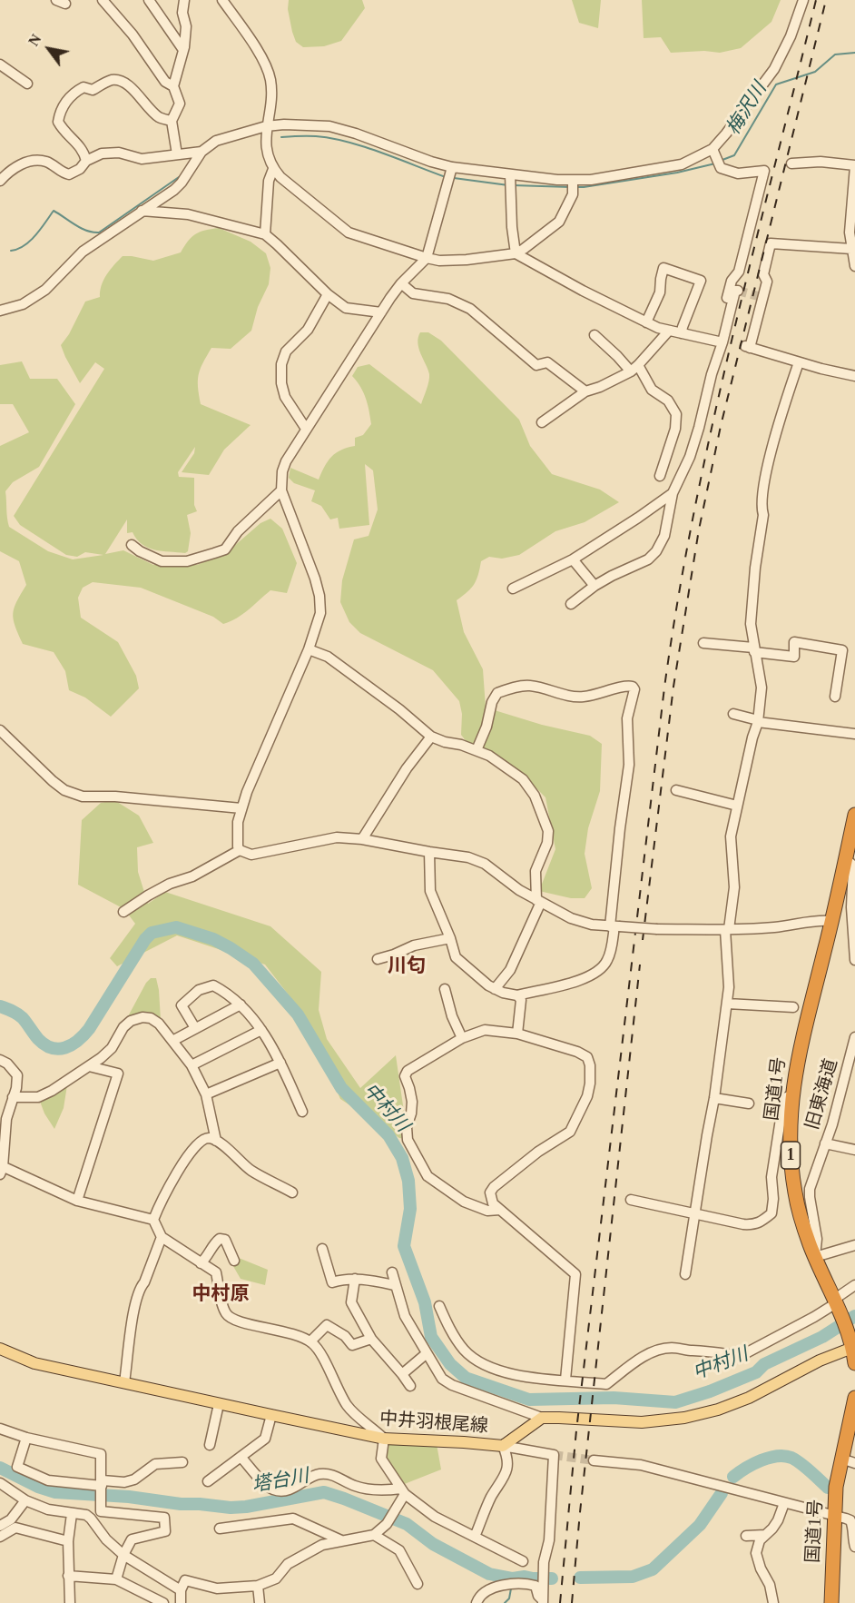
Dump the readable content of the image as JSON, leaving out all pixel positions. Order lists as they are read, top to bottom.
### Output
{
  "streets": {
    "highway": ["国道1号", "1"],
    "main road": ["中井羽根尾線"],
    "street": ["旧東海道"]
  },
  "crossings": [
    ["国道1号", "旧東海道"]
  ],
  "districts": ["川匂", "中村原"],
  "water": ["梅沢川", "中村川", "塔台川"],
  "north": "top left"
}
